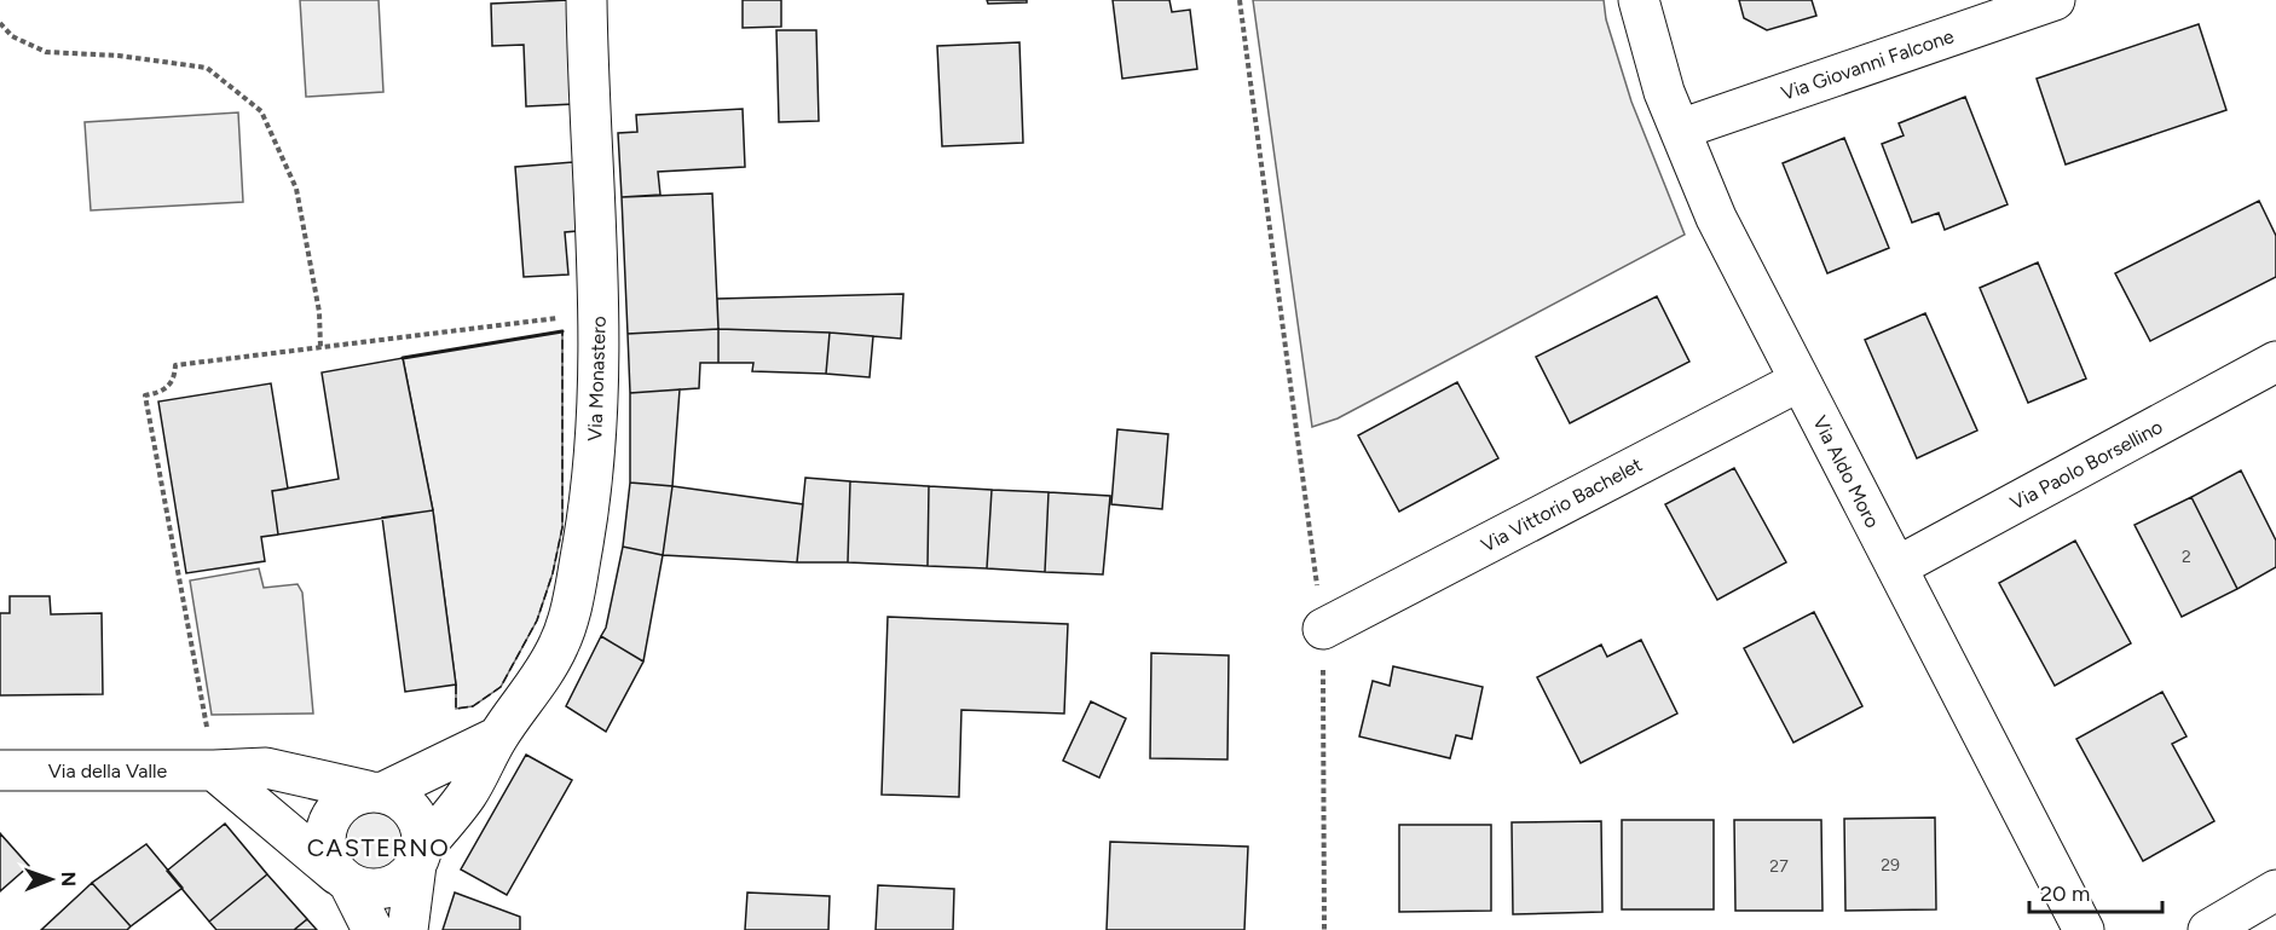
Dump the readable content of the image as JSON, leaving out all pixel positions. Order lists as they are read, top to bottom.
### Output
{
  "streets": {
    "street": [
      "Via Giovanni Falcone",
      "Via Monastero",
      "Via Paolo Borsellino",
      "Via Aldo Moro",
      "Via Vittorio Bachelet",
      "Via della Valle"
    ]
  },
  "crossings": [
    ["Via Giovanni Falcone", "Via Aldo Moro"],
    ["Via Monastero", "Via della Valle"],
    ["Via Paolo Borsellino", "Via Aldo Moro"],
    ["Via Aldo Moro", "Via Vittorio Bachelet"]
  ],
  "districts": ["CASTERNO"],
  "house_numbers": ["2", "29", "27"],
  "scale_bar": "20 m",
  "north": "right"
}
